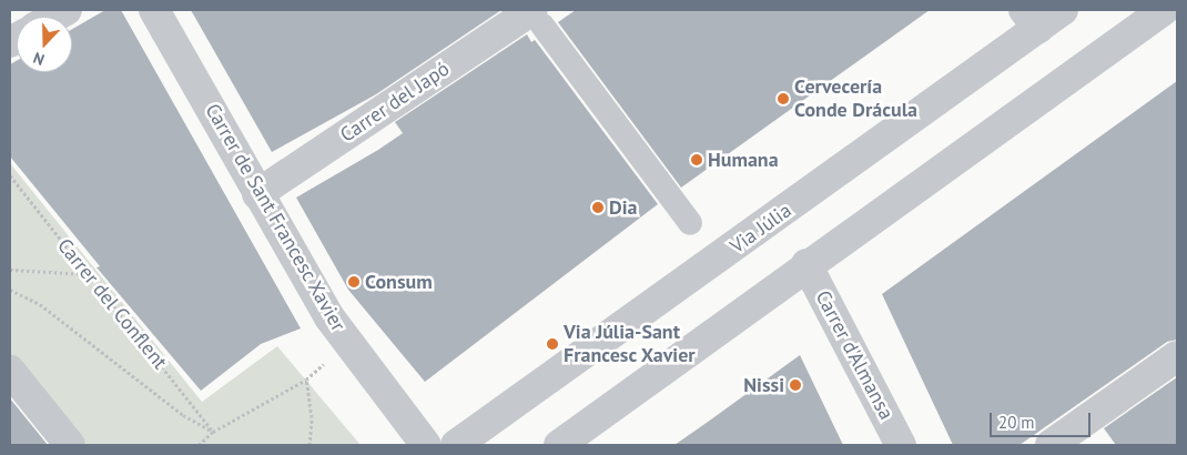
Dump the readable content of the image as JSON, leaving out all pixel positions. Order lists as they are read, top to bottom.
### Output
{
  "streets": {
    "street": [
      "Carrer del Japó",
      "Carrer de Sant Francesc Xavier",
      "Via Júlia",
      "Carrer d'Almansa"
    ],
    "path": ["Carrer del Conflent"]
  },
  "crossings": [
    ["Carrer del Japó", "Carrer de Sant Francesc Xavier"]
  ],
  "places": [
    "Cervecería Conde Drácula",
    "Humana",
    "Dia",
    "Consum",
    "Via Júlia-Sant Francesc Xavier",
    "Nissi"
  ],
  "scale_bar": "20 m",
  "north": "bottom"
}
